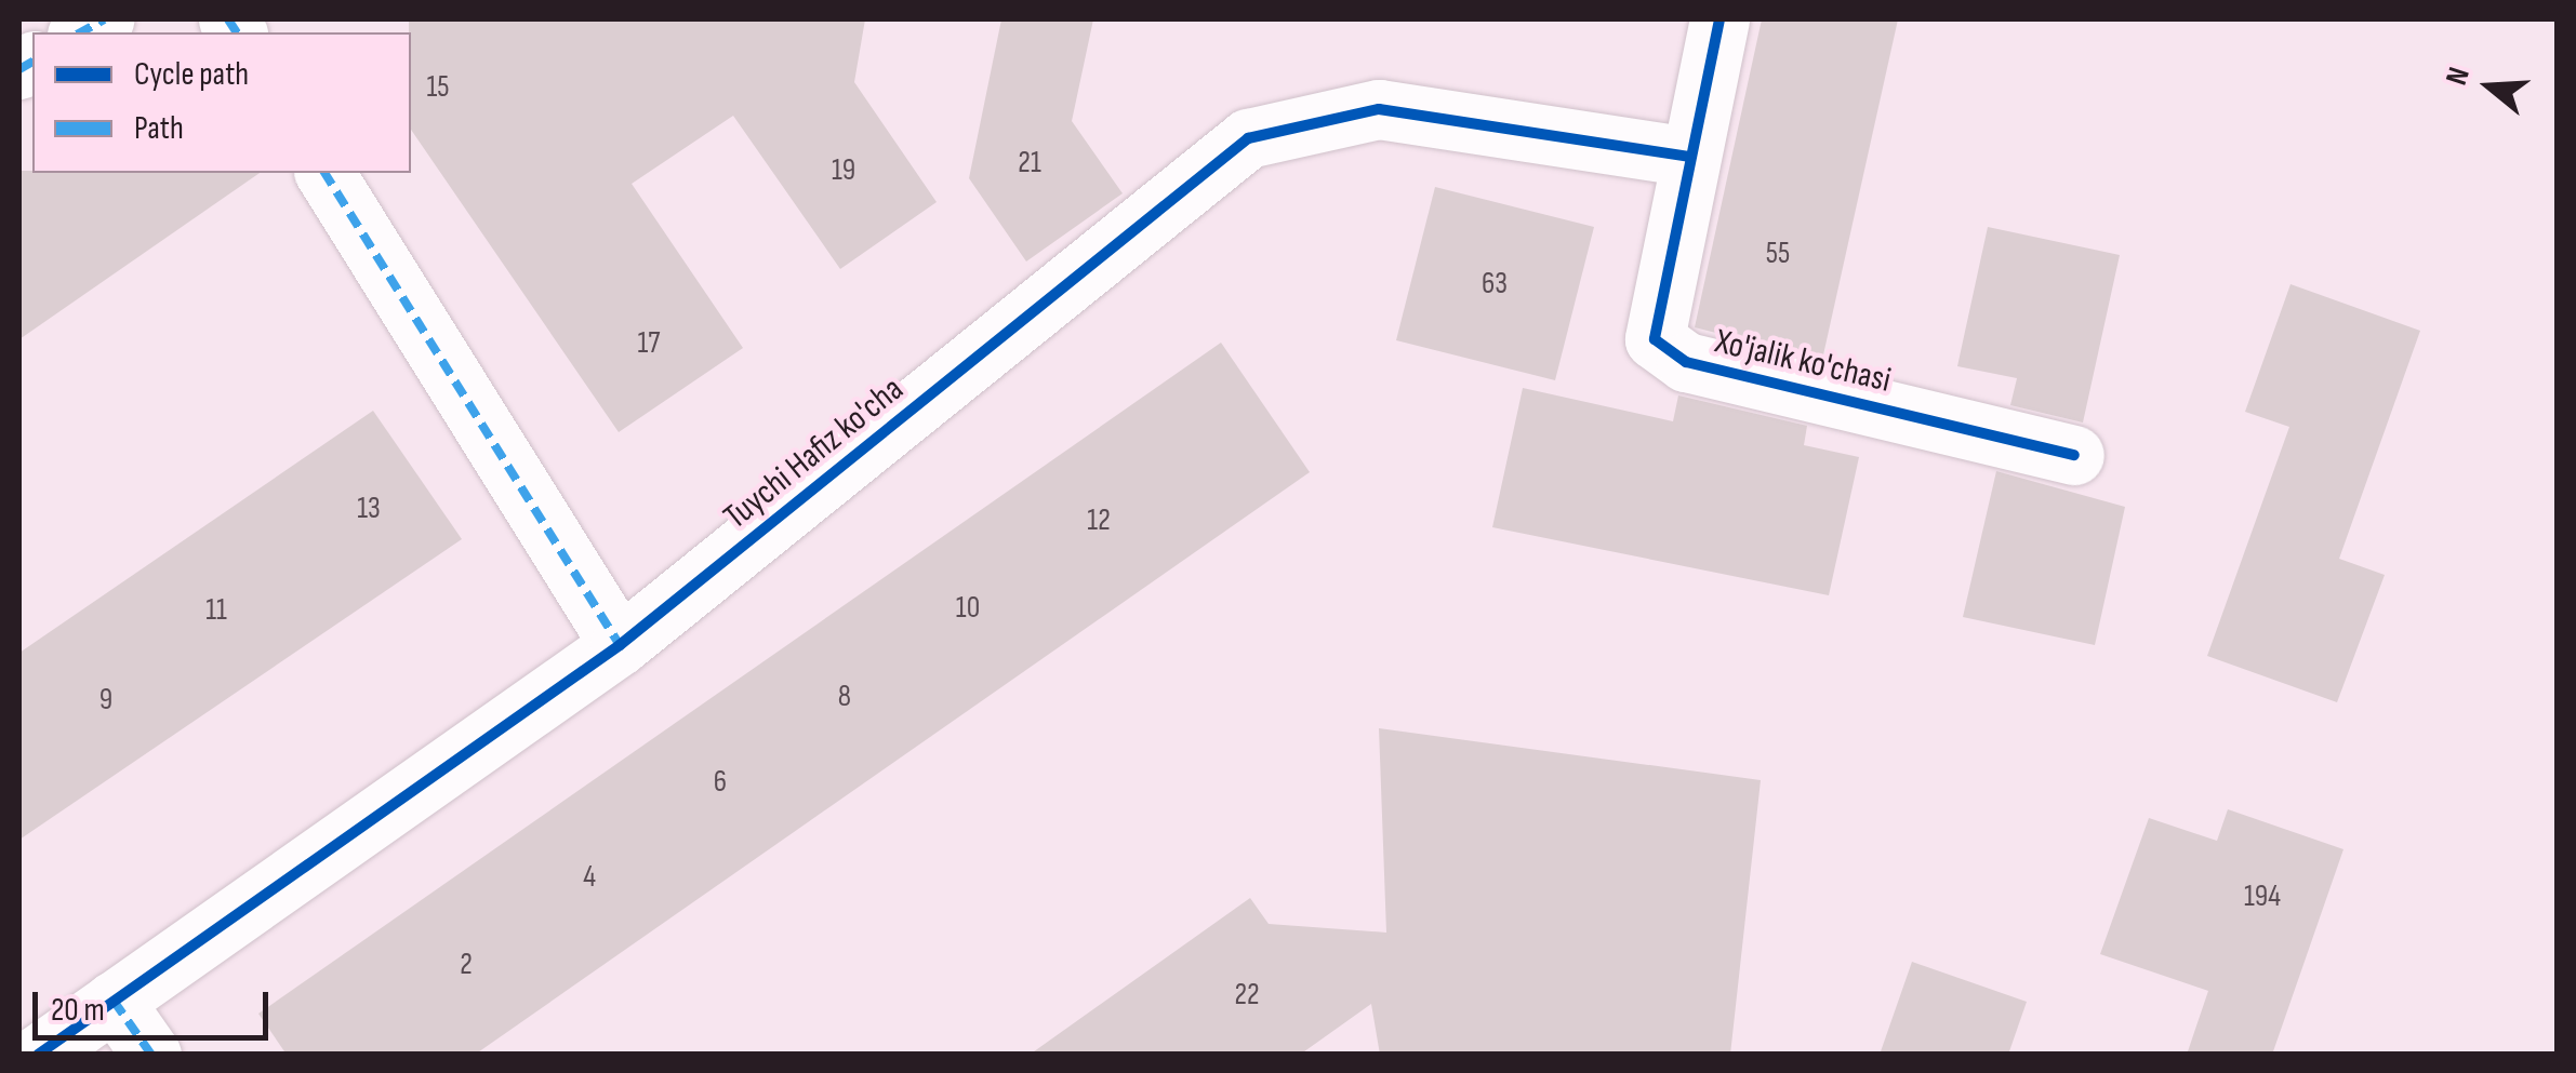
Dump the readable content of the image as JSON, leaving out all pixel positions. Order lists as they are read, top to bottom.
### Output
{
  "streets": {
    "street": ["Xo'jalik ko'chasi", "Tuychi Hafiz ko'cha"]
  },
  "crossings": [
    ["Xo'jalik ko'chasi", "Tuychi Hafiz ko'cha"]
  ],
  "house_numbers": [
    "15",
    "21",
    "19",
    "55",
    "63",
    "17",
    "13",
    "12",
    "10",
    "11",
    "8",
    "9",
    "6",
    "4",
    "194",
    "2",
    "22"
  ],
  "legend": ["Cycle path", "Path"],
  "scale_bar": "20 m",
  "north": "left"
}
